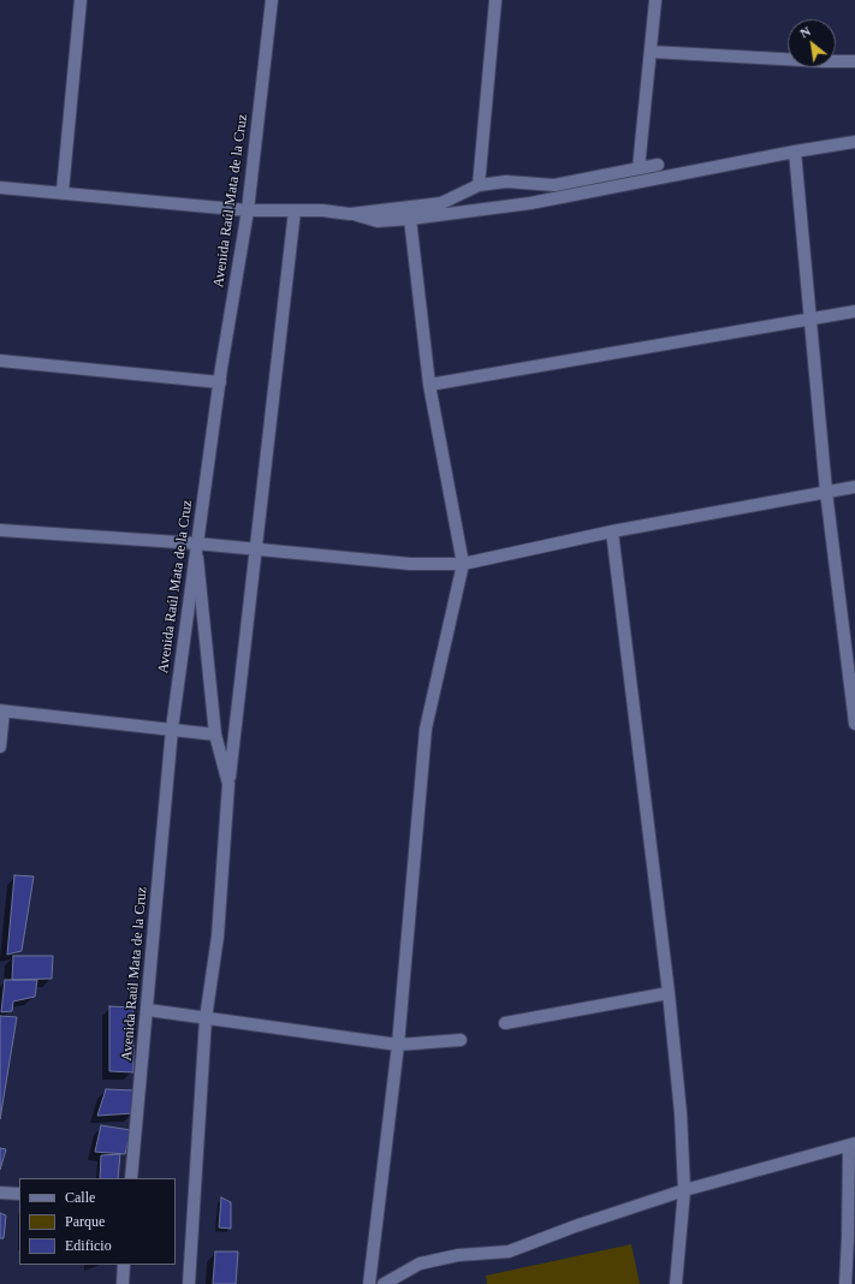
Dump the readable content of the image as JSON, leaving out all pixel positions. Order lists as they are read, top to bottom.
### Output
{
  "streets": {
    "street": ["Avenida Raúl Mata de la Cruz"]
  },
  "legend": ["Calle", "Parque", "Edificio"],
  "north": "top left"
}
